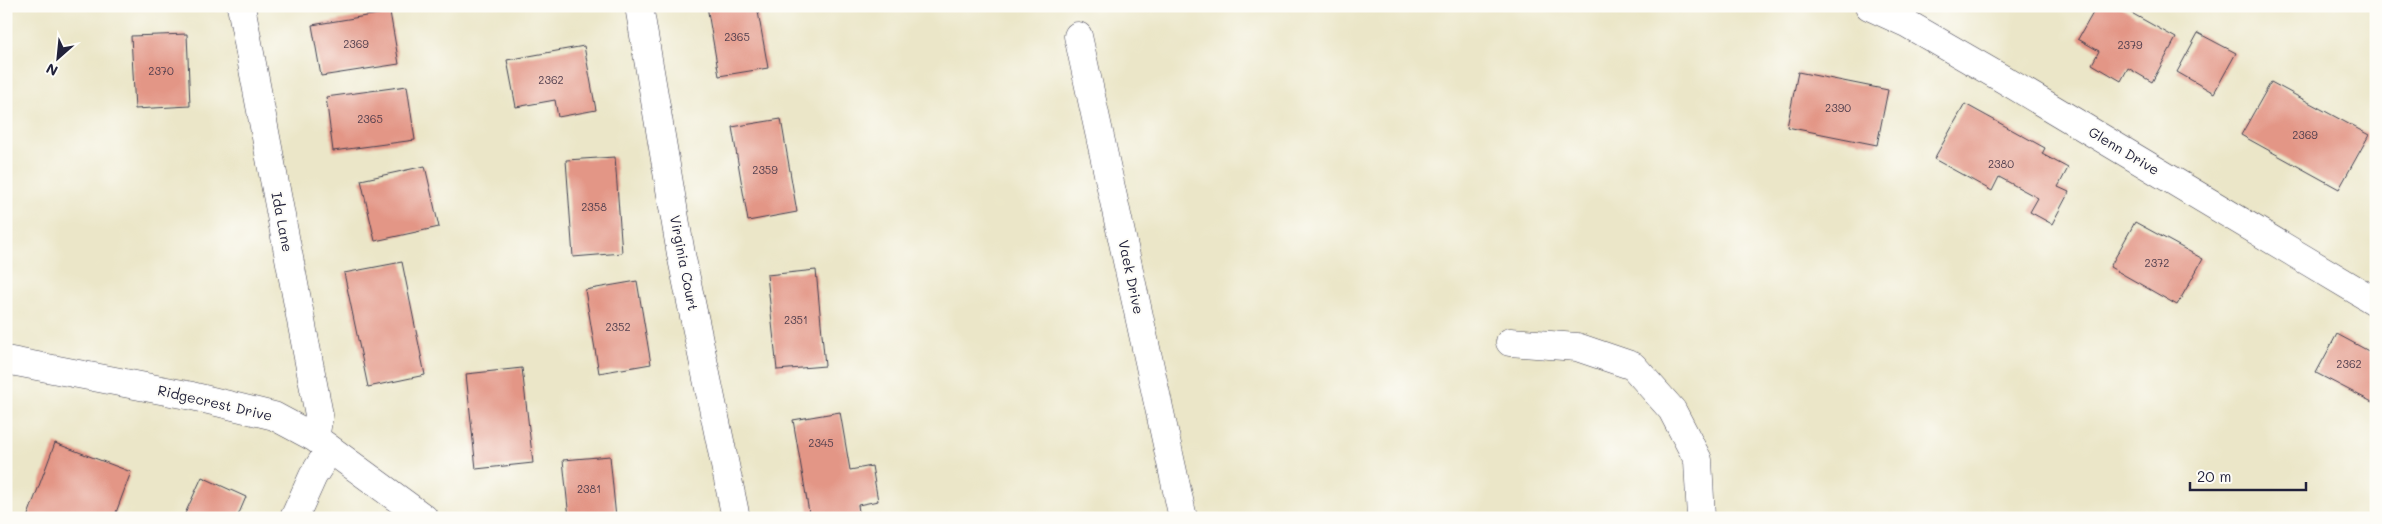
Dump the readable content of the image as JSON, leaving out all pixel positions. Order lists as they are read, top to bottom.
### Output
{
  "streets": {
    "street": [
      "Glenn Drive",
      "Ida Lane",
      "Virginia Court",
      "Vaek Drive",
      "Ridgecrest Drive"
    ]
  },
  "crossings": [
    ["Ida Lane", "Ridgecrest Drive"]
  ],
  "house_numbers": [
    "2365",
    "2369",
    "2379",
    "2370",
    "2362",
    "2390",
    "2365",
    "2369",
    "2380",
    "2359",
    "2358",
    "2372",
    "2351",
    "2352",
    "2362",
    "2345",
    "2381"
  ],
  "scale_bar": "20 m",
  "north": "bottom left"
}
